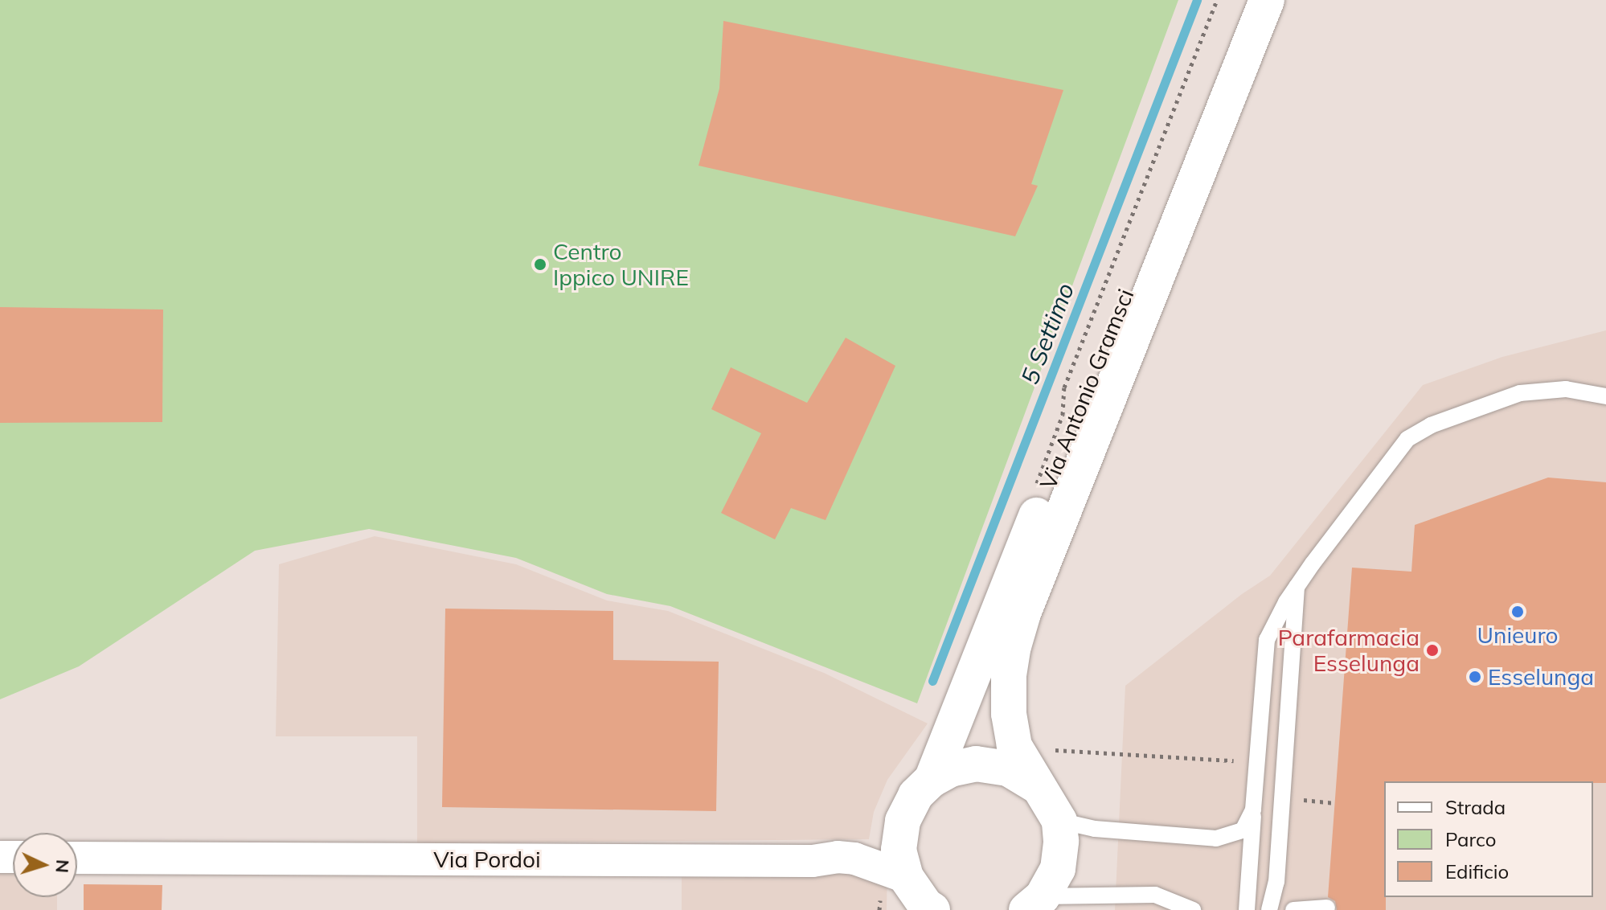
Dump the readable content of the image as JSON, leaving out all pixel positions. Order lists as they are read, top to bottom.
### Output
{
  "streets": {
    "main road": ["Via Antonio Gramsci"],
    "street": ["Via Pordoi"]
  },
  "water": ["5 Settimo"],
  "places": [
    "Centro Ippico UNIRE",
    "Unieuro",
    "Parafarmacia Esselunga",
    "Esselunga"
  ],
  "legend": ["Strada", "Parco", "Edificio"],
  "north": "right"
}
